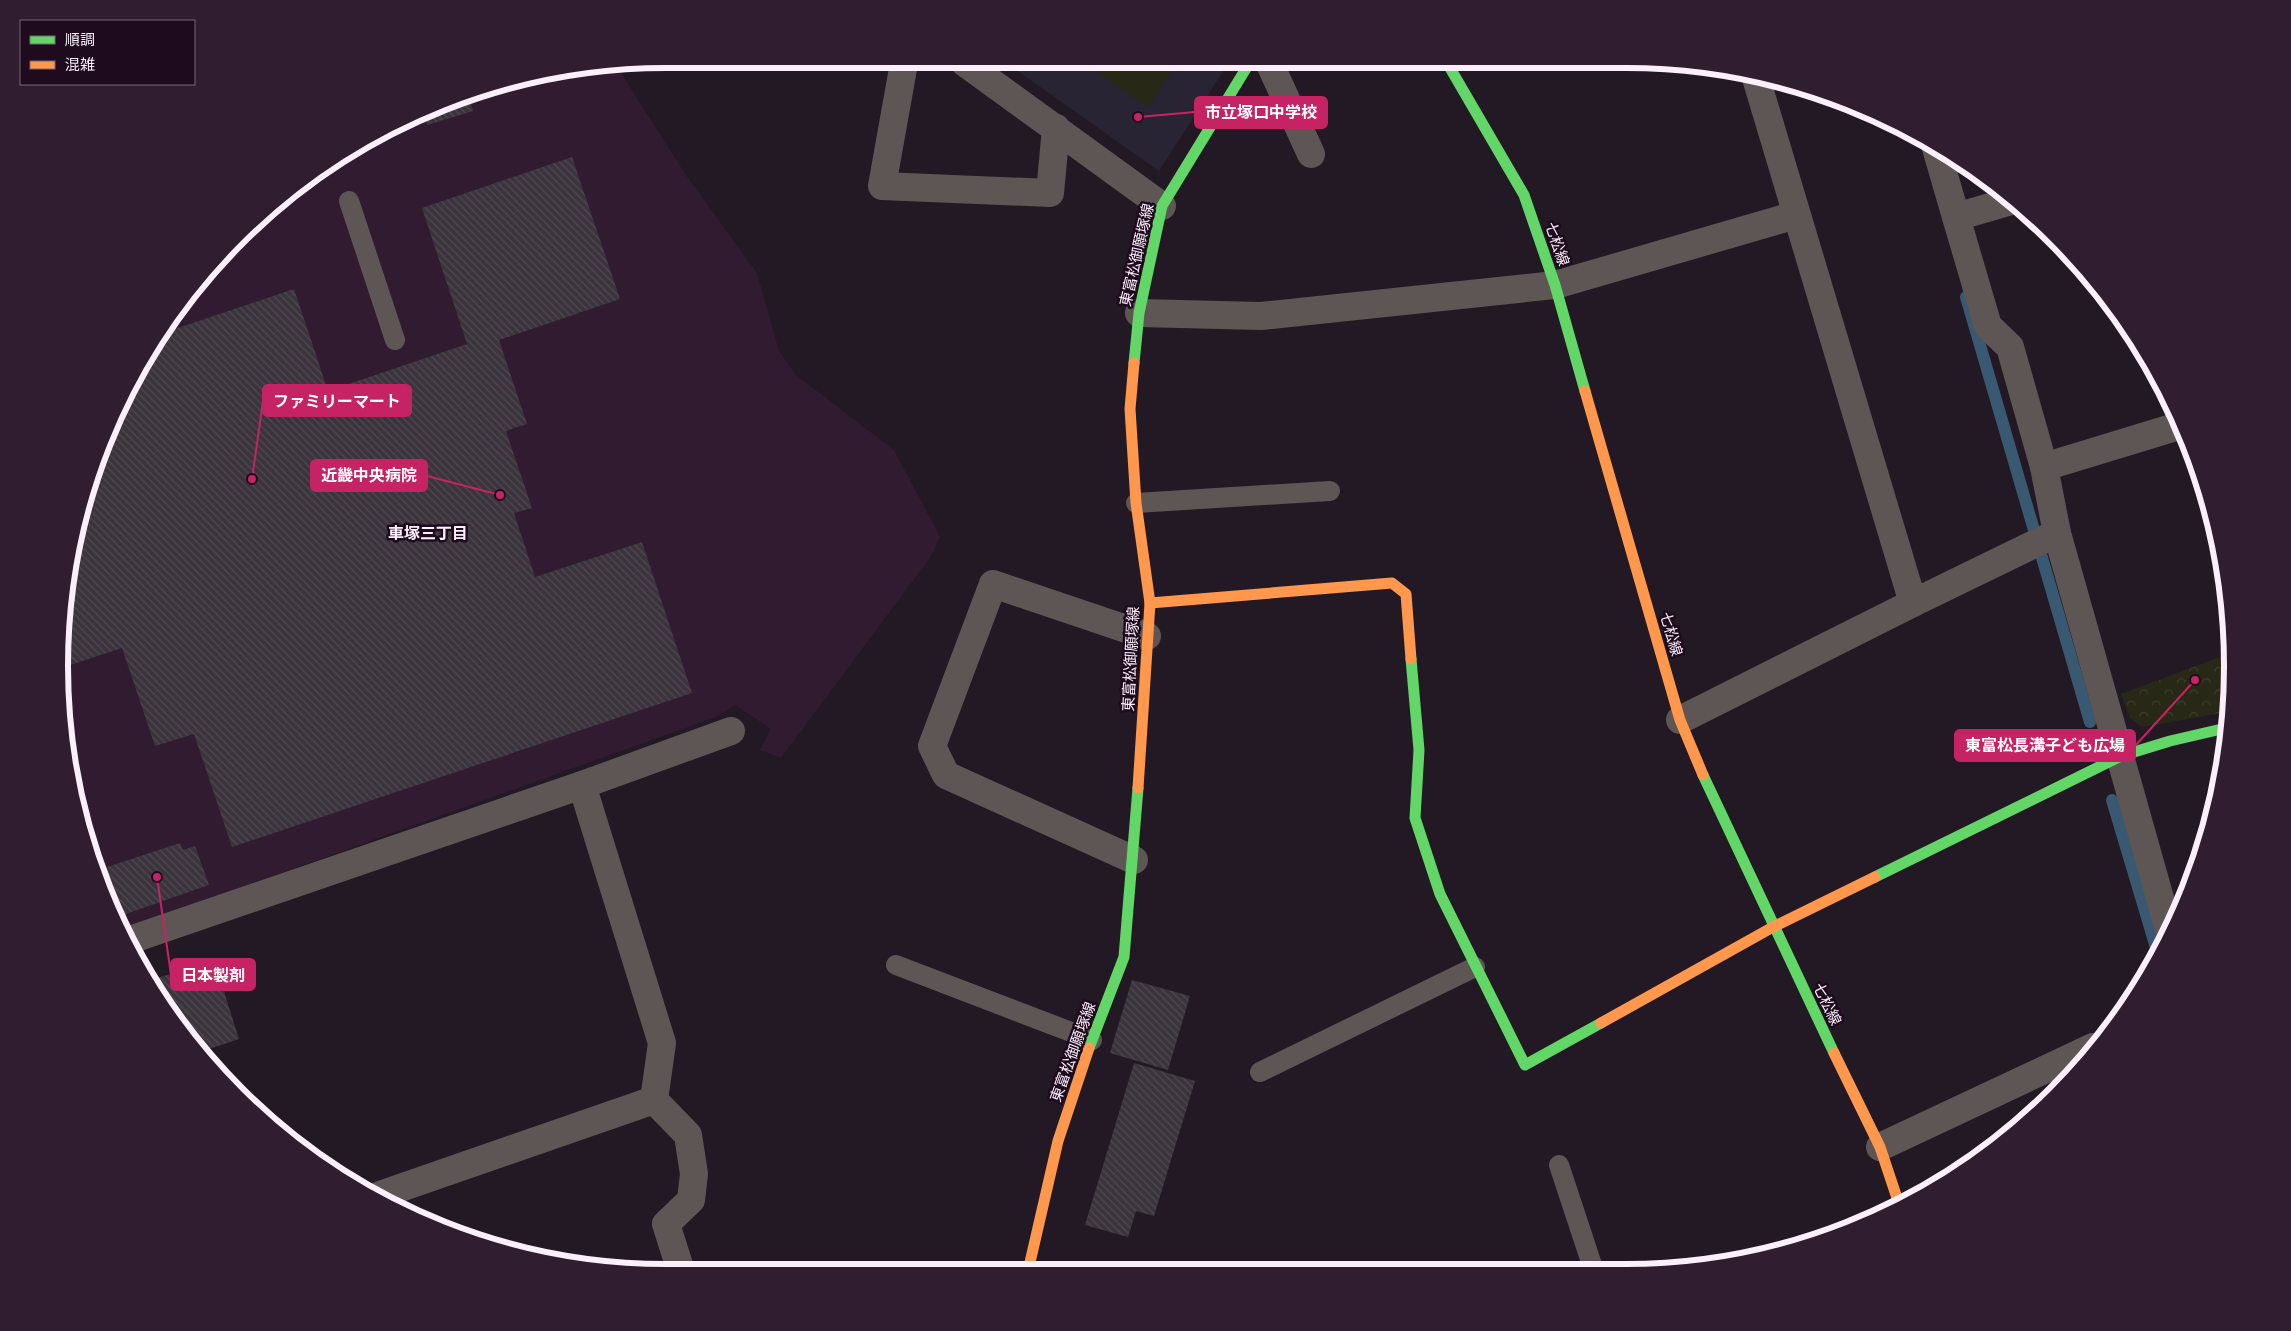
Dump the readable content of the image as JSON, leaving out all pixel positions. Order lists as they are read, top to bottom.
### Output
{
  "streets": {
    "street": ["七松線", "東富松御願塚線"]
  },
  "districts": ["車塚三丁目"],
  "places": [
    "市立塚口中学校",
    "ファミリーマート",
    "近畿中央病院",
    "東富松長溝子ども広場",
    "日本製剤"
  ],
  "legend": ["順調", "混雑"]
}
